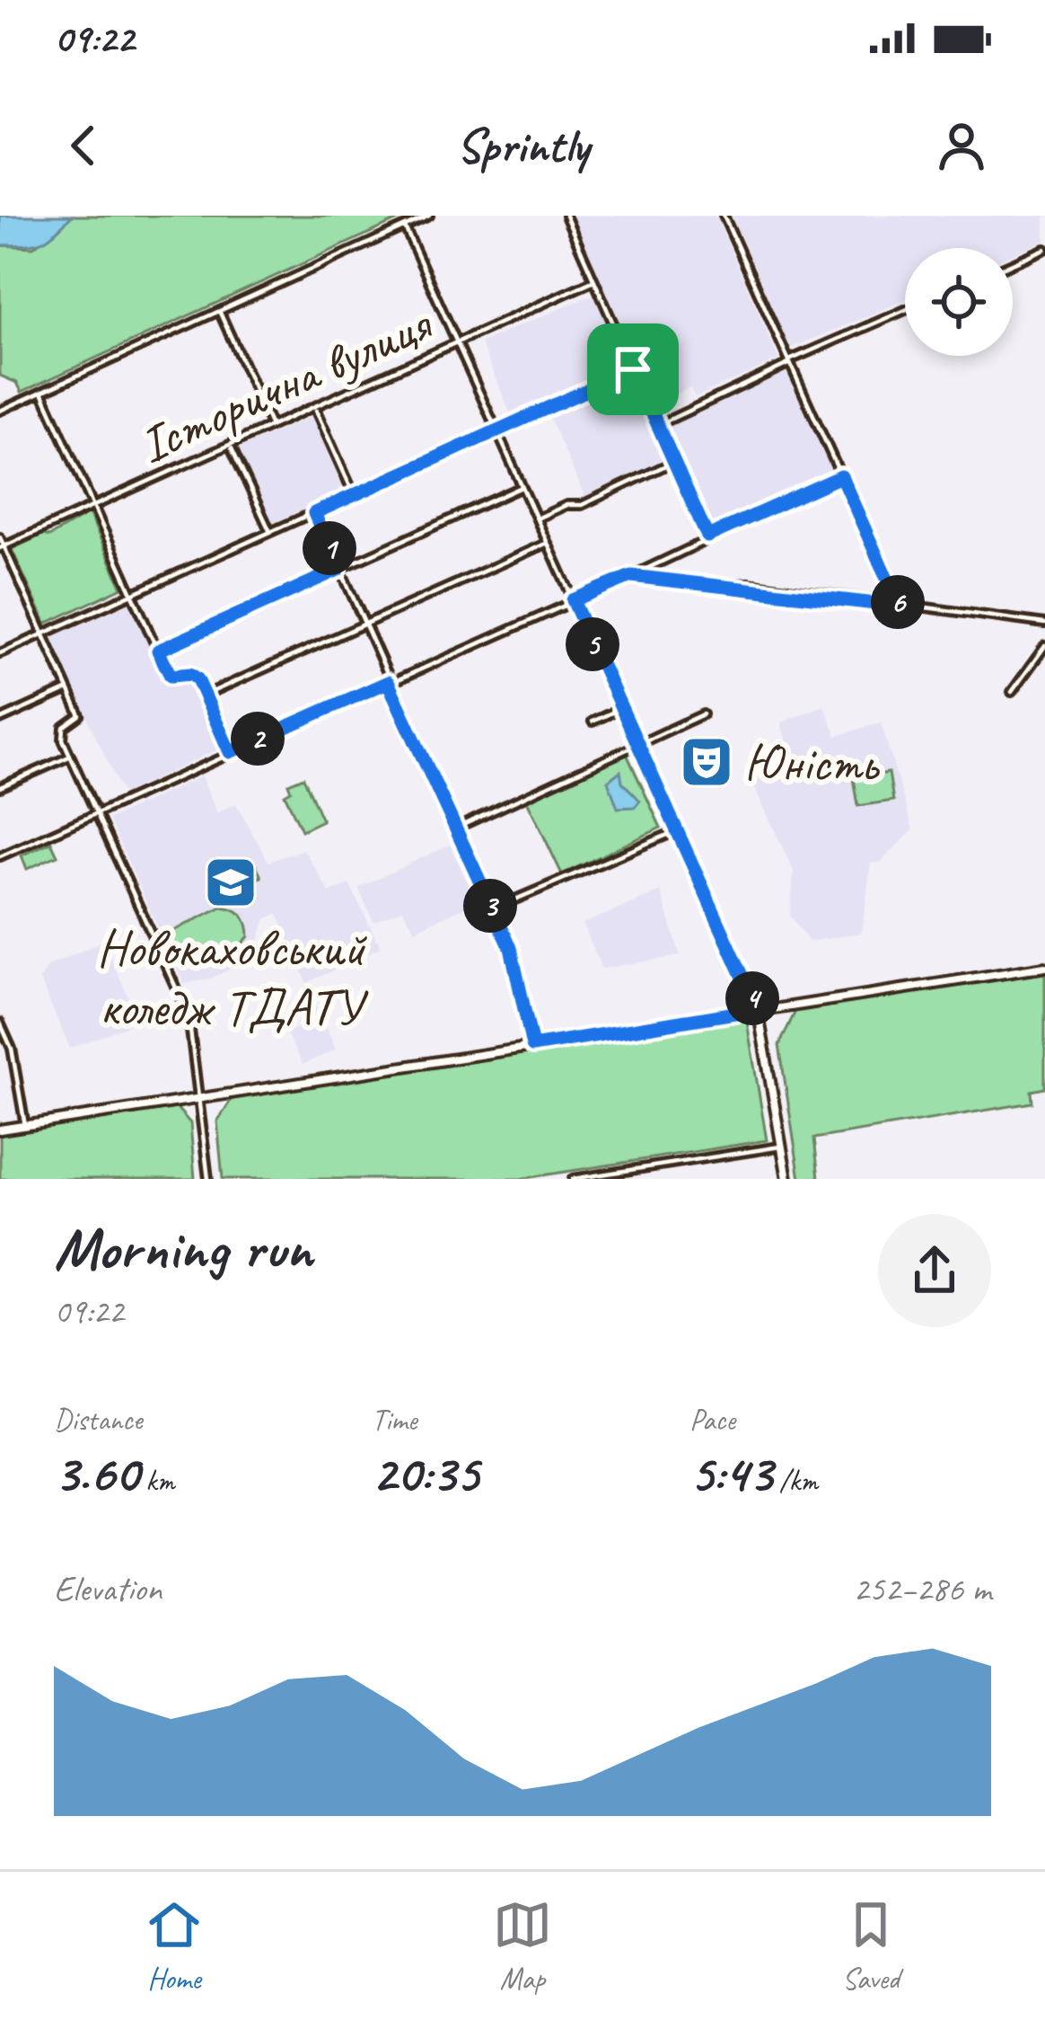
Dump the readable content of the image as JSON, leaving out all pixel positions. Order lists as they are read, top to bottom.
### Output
{
  "streets": {
    "street": ["Історична вулиця"]
  },
  "places": {
    "theatre": ["Юність"],
    "school or university": ["Новокаховський коледж ТДАТУ"]
  },
  "page": {
    "status": "09:22",
    "header": "Sprintly",
    "pins": [
      "1",
      "6",
      "5",
      "2",
      "3",
      "4"
    ],
    "heading": ["Morning run", "09:22"],
    "stats": [
      ["Distance", "3.60 km"],
      ["Time", "20:35"],
      ["Pace", "5:43 /km"]
    ],
    "chart": ["Elevation", "252–286 m"],
    "tabs": ["Home", "Map", "Saved"]
  }
}
